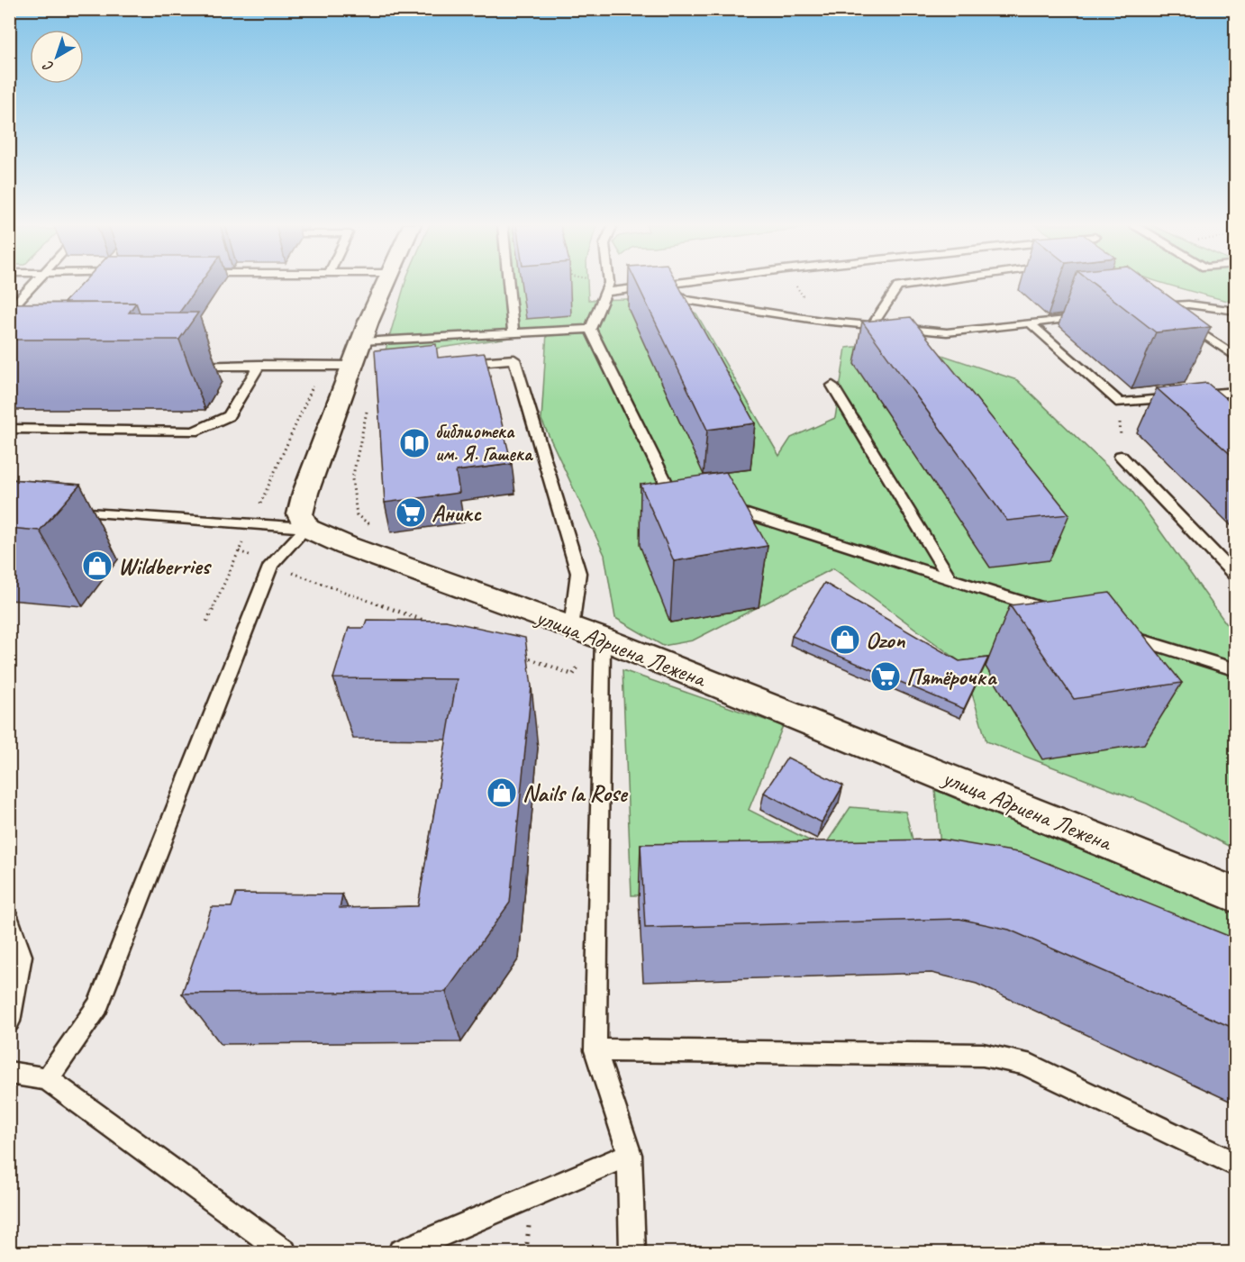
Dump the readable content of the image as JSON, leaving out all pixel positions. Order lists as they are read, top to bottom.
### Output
{
  "streets": {
    "street": ["улица Адриена Лежена"]
  },
  "places": {
    "library": ["библиотека им. Я. Гашека"],
    "supermarket": ["Аникс", "Пятёрочка"],
    "shop": ["Wildberries", "Ozon", "Nails la Rose"]
  },
  "north": "bottom left"
}
